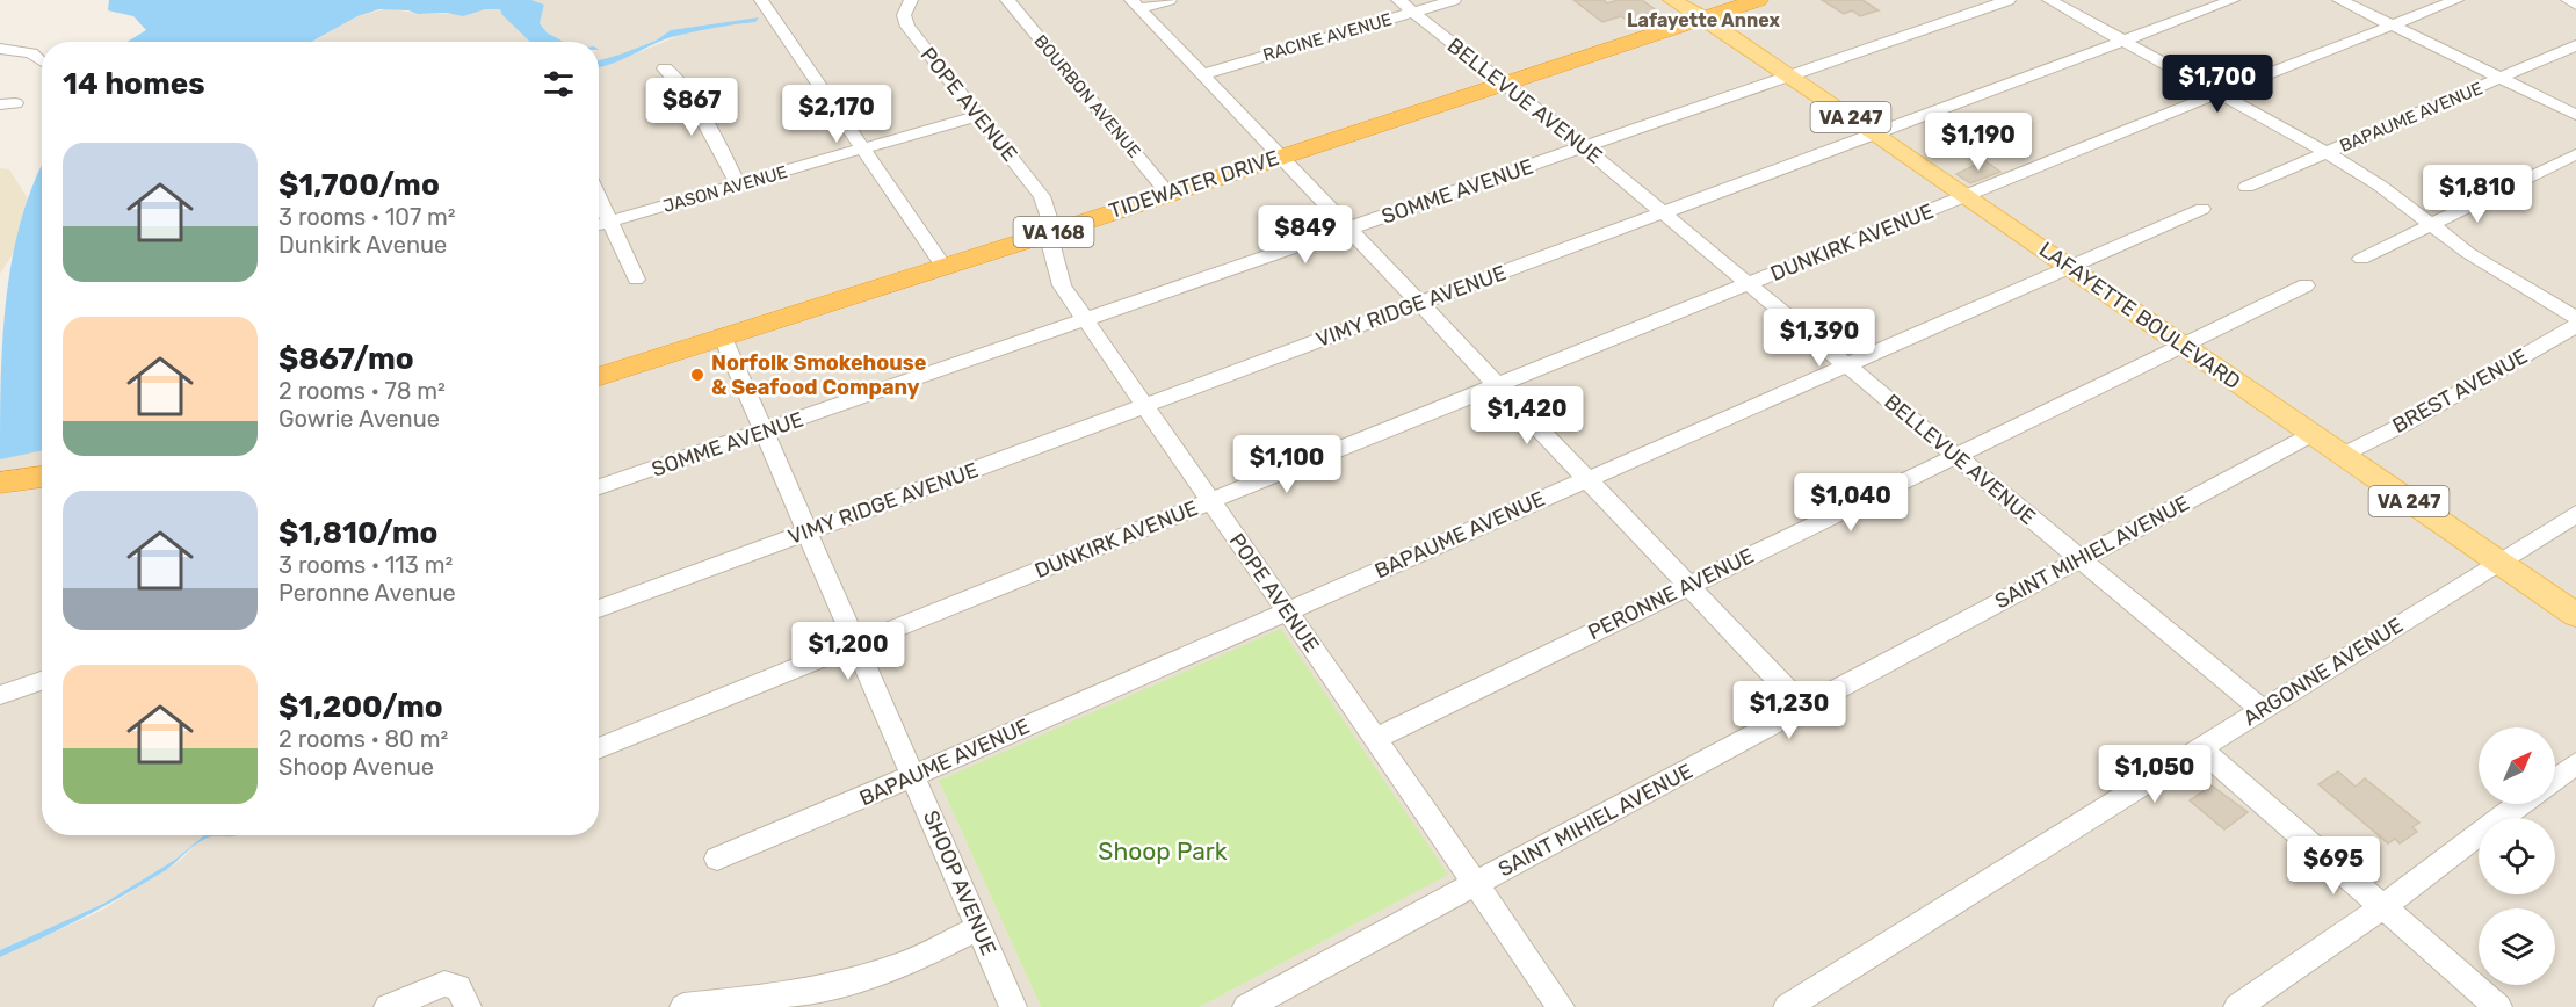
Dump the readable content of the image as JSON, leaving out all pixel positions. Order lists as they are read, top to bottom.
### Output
{
  "streets": {
    "highway": ["TIDEWATER DRIVE", "VA 168"],
    "main road": ["VA 247", "LAFAYETTE BOULEVARD"],
    "street": [
      "RACINE AVENUE",
      "BOURBON AVENUE",
      "BELLEVUE AVENUE",
      "POPE AVENUE",
      "BAPAUME AVENUE",
      "JASON AVENUE",
      "SOMME AVENUE",
      "DUNKIRK AVENUE",
      "VIMY RIDGE AVENUE",
      "BREST AVENUE",
      "SAINT MIHIEL AVENUE",
      "PERONNE AVENUE",
      "ARGONNE AVENUE",
      "SHOOP AVENUE"
    ]
  },
  "crossings": [
    ["RACINE AVENUE", "BELLEVUE AVENUE"],
    ["BOURBON AVENUE", "TIDEWATER DRIVE"],
    ["BELLEVUE AVENUE", "BAPAUME AVENUE"],
    ["BELLEVUE AVENUE", "TIDEWATER DRIVE"],
    ["BELLEVUE AVENUE", "SOMME AVENUE"],
    ["BELLEVUE AVENUE", "DUNKIRK AVENUE"],
    ["BELLEVUE AVENUE", "VIMY RIDGE AVENUE"],
    ["BELLEVUE AVENUE", "SAINT MIHIEL AVENUE"],
    ["BELLEVUE AVENUE", "PERONNE AVENUE"],
    ["BELLEVUE AVENUE", "ARGONNE AVENUE"],
    ["POPE AVENUE", "BAPAUME AVENUE"],
    ["POPE AVENUE", "TIDEWATER DRIVE"],
    ["POPE AVENUE", "JASON AVENUE"],
    ["POPE AVENUE", "SOMME AVENUE"],
    ["POPE AVENUE", "DUNKIRK AVENUE"],
    ["POPE AVENUE", "VIMY RIDGE AVENUE"],
    ["POPE AVENUE", "SAINT MIHIEL AVENUE"],
    ["POPE AVENUE", "PERONNE AVENUE"],
    ["BAPAUME AVENUE", "LAFAYETTE BOULEVARD"],
    ["BAPAUME AVENUE", "SHOOP AVENUE"],
    ["TIDEWATER DRIVE", "LAFAYETTE BOULEVARD"],
    ["TIDEWATER DRIVE", "SHOOP AVENUE"],
    ["SOMME AVENUE", "LAFAYETTE BOULEVARD"],
    ["SOMME AVENUE", "SHOOP AVENUE"],
    ["DUNKIRK AVENUE", "LAFAYETTE BOULEVARD"],
    ["DUNKIRK AVENUE", "SHOOP AVENUE"],
    ["VIMY RIDGE AVENUE", "LAFAYETTE BOULEVARD"],
    ["VIMY RIDGE AVENUE", "SHOOP AVENUE"],
    ["LAFAYETTE BOULEVARD", "BREST AVENUE"],
    ["LAFAYETTE BOULEVARD", "SAINT MIHIEL AVENUE"],
    ["LAFAYETTE BOULEVARD", "PERONNE AVENUE"],
    ["LAFAYETTE BOULEVARD", "ARGONNE AVENUE"]
  ],
  "districts": ["Lafayette Annex"],
  "parks": ["Shoop Park"],
  "places": ["Norfolk Smokehouse & Seafood Company"],
  "north": "top right",
  "page": {
    "heading": "14 homes",
    "price": [
      "$1,700",
      "$867",
      "$2,170",
      "$1,190",
      "$1,810",
      "$849",
      "$1,390",
      "$1,420",
      "$1,100",
      "$1,040",
      "$1,200",
      "$1,230",
      "$1,050",
      "$695"
    ],
    "list": [
      {
        "name": "$1,700/mo",
        "note": "3 rooms · 107 m² · Dunkirk Avenue"
      },
      {
        "name": "$867/mo",
        "note": "2 rooms · 78 m² · Gowrie Avenue"
      },
      {
        "name": "$1,810/mo",
        "note": "3 rooms · 113 m² · Peronne Avenue"
      },
      {
        "name": "$1,200/mo",
        "note": "2 rooms · 80 m² · Shoop Avenue"
      }
    ]
  }
}
